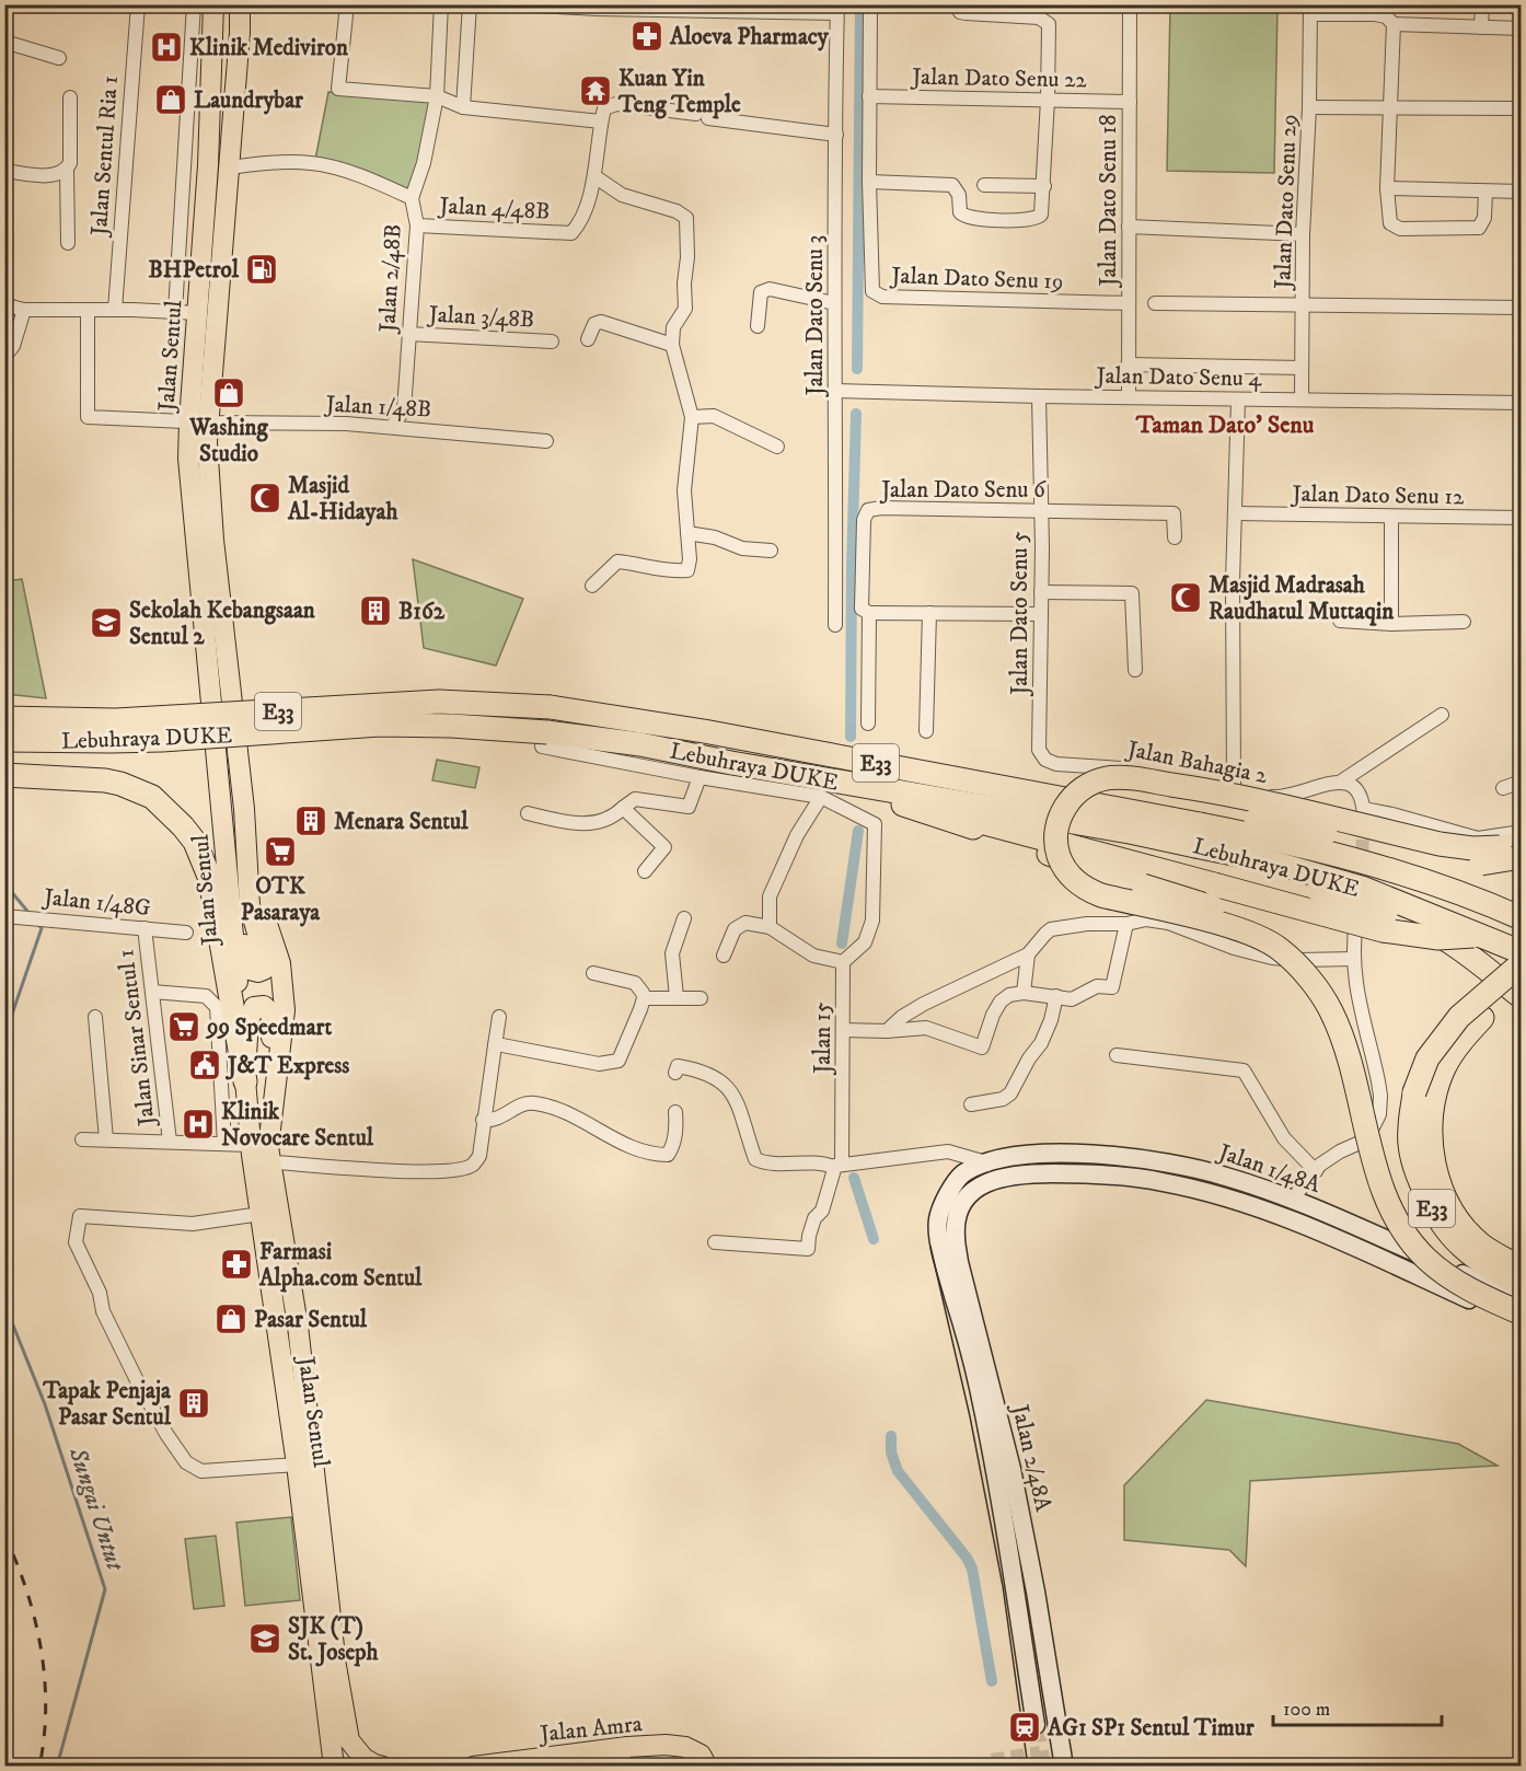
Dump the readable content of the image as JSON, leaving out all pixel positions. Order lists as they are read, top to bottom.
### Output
{
  "streets": {
    "highway": ["E33", "Lebuhraya DUKE"],
    "main road": [
      "Jalan Sentul",
      "Jalan 1/48A",
      "Jalan 2/48A",
      "Jalan Amra"
    ],
    "street": [
      "Jalan Dato Senu 22",
      "Jalan Sentul Ria 1",
      "Jalan Dato Senu 18",
      "Jalan Dato Senu 29",
      "Jalan 4/48B",
      "Jalan 2/48B",
      "Jalan Dato Senu 19",
      "Jalan Dato Senu 3",
      "Jalan 3/48B",
      "Jalan Dato Senu 4",
      "Jalan 1/48B",
      "Jalan Dato Senu 6",
      "Jalan Dato Senu 12",
      "Jalan Dato Senu 5",
      "Jalan Bahagia 2",
      "Jalan 1/48G",
      "Jalan Sinar Sentul 1",
      "Jalan 15"
    ]
  },
  "crossings": [
    ["Jalan Dato Senu 22", "Jalan Dato Senu 18"],
    ["Jalan Dato Senu 18", "Jalan Dato Senu 19"],
    ["Jalan Dato Senu 18", "Jalan Dato Senu 4"],
    ["Jalan Dato Senu 29", "Jalan Dato Senu 4"],
    ["Jalan 4/48B", "Jalan 2/48B"],
    ["Jalan 2/48B", "Jalan 3/48B"],
    ["Jalan 2/48B", "Jalan Sentul"],
    ["Jalan 2/48B", "Jalan 1/48B"],
    ["Jalan Dato Senu 3", "Jalan Dato Senu 4"],
    ["Jalan Sentul", "Jalan 1/48B"],
    ["Jalan Dato Senu 4", "Jalan Dato Senu 5"],
    ["Jalan Dato Senu 6", "Jalan Dato Senu 5"],
    ["Jalan Dato Senu 5", "Jalan Bahagia 2"],
    ["Jalan 1/48G", "Jalan Sinar Sentul 1"]
  ],
  "districts": ["Taman Dato' Senu"],
  "water": ["Sungai Untut"],
  "places": {
    "pharmacy": ["Aloeva Pharmacy", "Farmasi Alpha.com Sentul"],
    "hospital": ["Klinik Mediviron", "Klinik Novocare Sentul"],
    "temple": ["Kuan Yin Teng Temple"],
    "shop": ["Laundrybar", "Washing Studio", "Pasar Sentul"],
    "fuel station": ["BHPetrol"],
    "mosque": ["Masjid Al-Hidayah", "Masjid Madrasah Raudhatul Muttaqin"],
    "building": ["B162", "Menara Sentul", "Tapak Penjaja Pasar Sentul"],
    "school or university": ["Sekolah Kebangsaan Sentul 2", "SJK (T) St. Joseph"],
    "supermarket": ["OTK Pasaraya", "99 Speedmart"],
    "public building": ["J&T Express"],
    "station": ["AG1 SP1 Sentul Timur"]
  },
  "scale_bar": "100 m"
}
